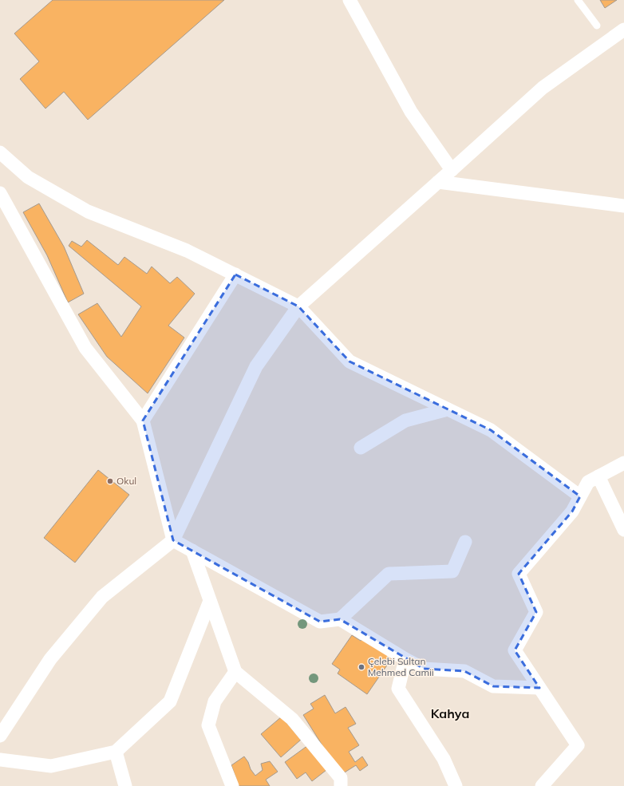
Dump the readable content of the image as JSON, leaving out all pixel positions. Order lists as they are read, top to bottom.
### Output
{
  "districts": ["Kahya"],
  "places": ["Okul", "Çelebi Sultan Mehmed Camii"]
}
